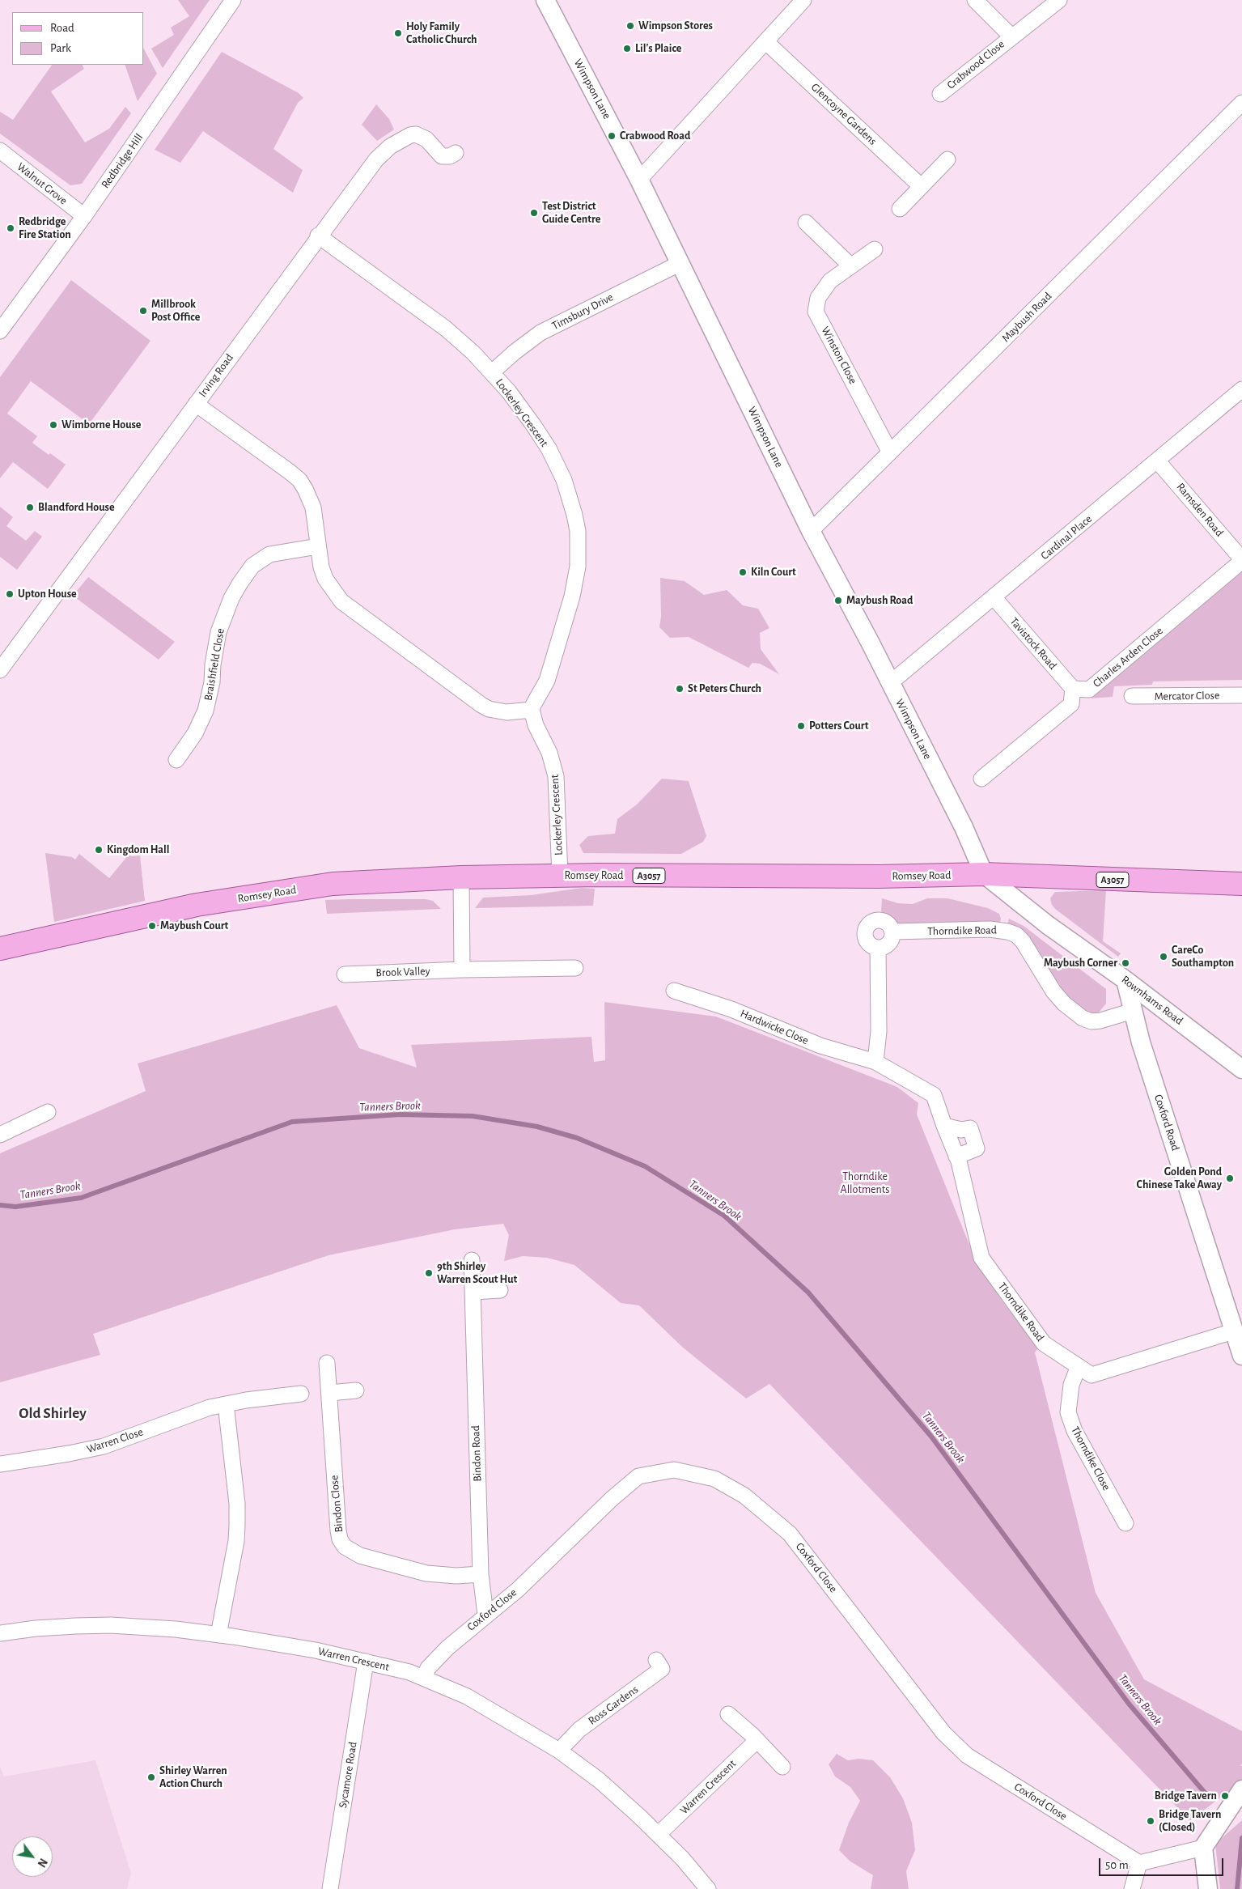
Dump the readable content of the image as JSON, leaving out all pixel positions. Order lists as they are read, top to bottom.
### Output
{
  "streets": {
    "main road": ["Romsey Road", "A3057"],
    "street": [
      "Crabwood Close",
      "Wimpson Lane",
      "Glencoyne Gardens",
      "Redbridge Hill",
      "Walnut Grove",
      "Timsbury Drive",
      "Maybush Road",
      "Winston Close",
      "Irving Road",
      "Lockerley Crescent",
      "Ramsden Road",
      "Cardinal Place",
      "Tavistock Road",
      "Charles Arden Close",
      "Braishfield Close",
      "Mercator Close",
      "Thorndike Road",
      "Brook Valley",
      "Rownhams Road",
      "Hardwicke Close",
      "Coxford Road",
      "Warren Close",
      "Bindon Road",
      "Thorndike Close",
      "Bindon Close",
      "Coxford Close",
      "Warren Crescent",
      "Ross Gardens",
      "Sycamore Road"
    ]
  },
  "crossings": [
    ["Wimpson Lane", "Timsbury Drive"],
    ["Wimpson Lane", "Maybush Road"],
    ["Wimpson Lane", "Cardinal Place"],
    ["Wimpson Lane", "Romsey Road"],
    ["Wimpson Lane", "Rownhams Road"],
    ["Redbridge Hill", "Walnut Grove"],
    ["Timsbury Drive", "Lockerley Crescent"],
    ["Maybush Road", "Winston Close"],
    ["Irving Road", "Lockerley Crescent"],
    ["Lockerley Crescent", "Romsey Road"],
    ["Ramsden Road", "Cardinal Place"],
    ["Ramsden Road", "Charles Arden Close"],
    ["Cardinal Place", "Tavistock Road"],
    ["Tavistock Road", "Charles Arden Close"],
    ["Romsey Road", "Rownhams Road"],
    ["Thorndike Road", "Hardwicke Close"],
    ["Thorndike Road", "Coxford Road"],
    ["Thorndike Road", "Thorndike Close"],
    ["Rownhams Road", "Coxford Road"],
    ["Bindon Road", "Bindon Close"],
    ["Bindon Road", "Coxford Close"],
    ["Coxford Close", "Warren Crescent"],
    ["Warren Crescent", "Ross Gardens"],
    ["Warren Crescent", "Sycamore Road"]
  ],
  "districts": ["Old Shirley"],
  "water": ["Tanners Brook"],
  "parks": ["Thorndike Allotments"],
  "places": [
    "Wimpson Stores",
    "Holy Family Catholic Church",
    "Lil's Plaice",
    "Crabwood Road",
    "Test District Guide Centre",
    "Redbridge Fire Station",
    "Millbrook Post Office",
    "Wimborne House",
    "Blandford House",
    "Kiln Court",
    "Upton House",
    "Maybush Road",
    "St Peters Church",
    "Potters Court",
    "Kingdom Hall",
    "Maybush Court",
    "CareCo Southampton",
    "Maybush Corner",
    "Golden Pond Chinese Take Away",
    "9th Shirley Warren Scout Hut",
    "Shirley Warren Action Church",
    "Bridge Tavern",
    "Bridge Tavern (Closed)"
  ],
  "legend": ["Road", "Park"],
  "scale_bar": "50 m",
  "north": "bottom right"
}
